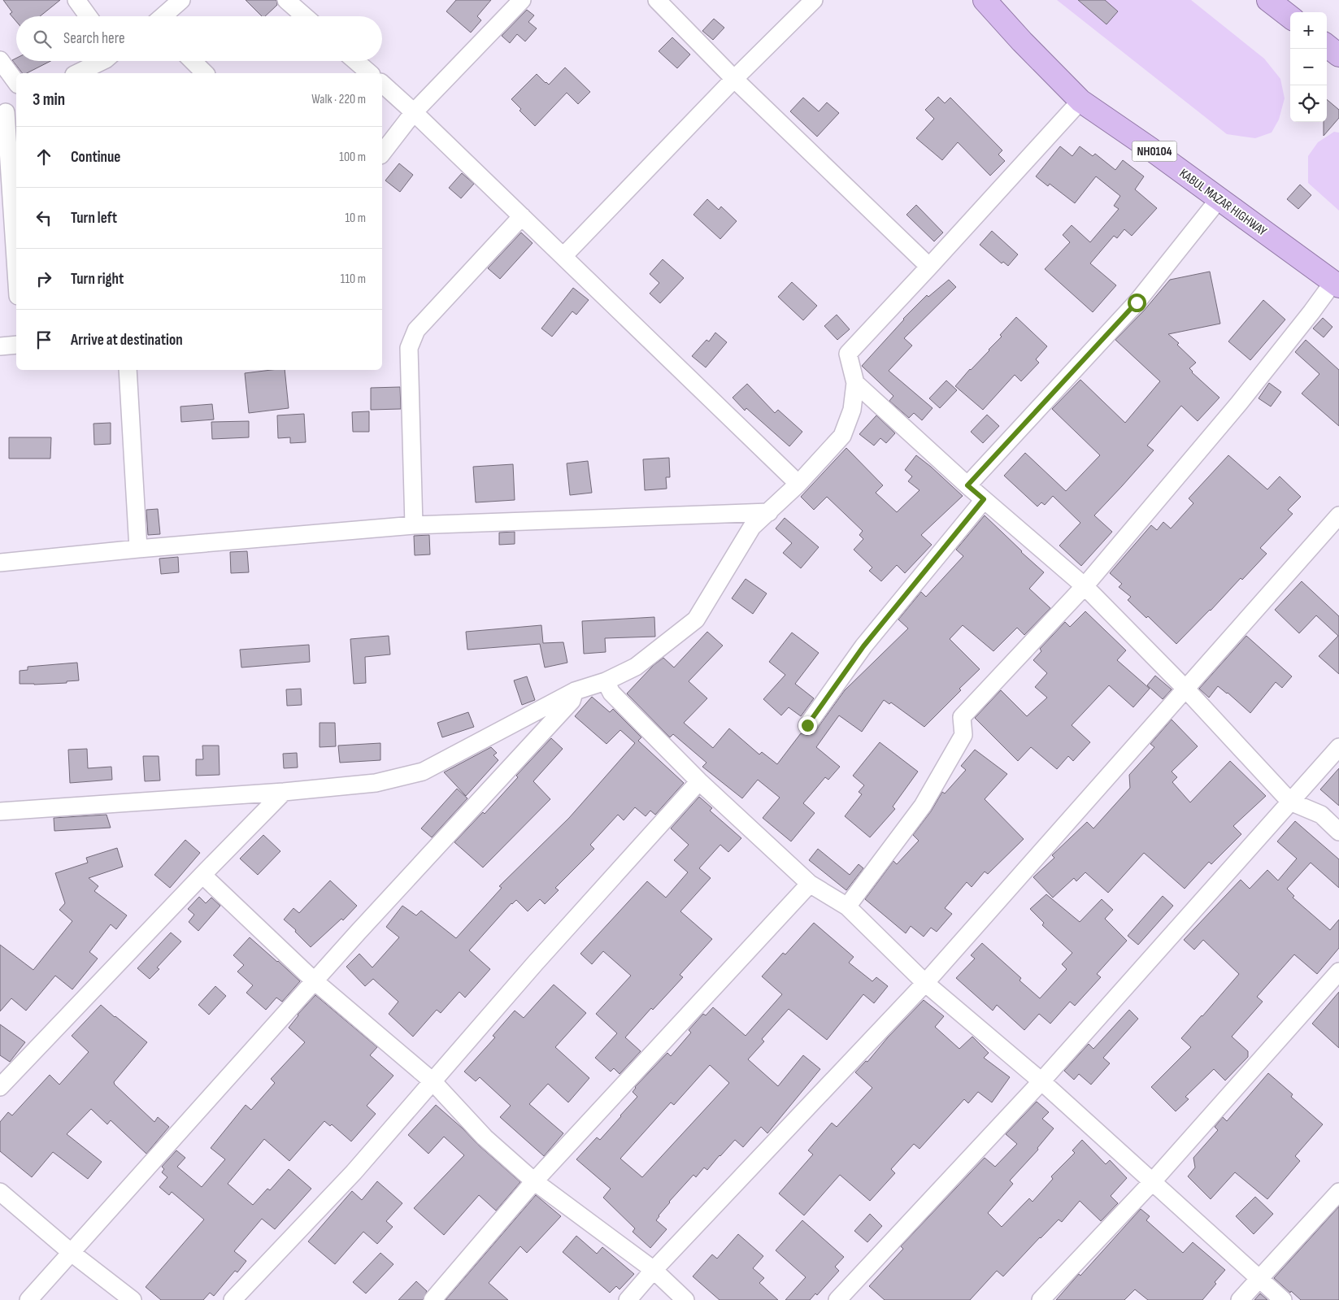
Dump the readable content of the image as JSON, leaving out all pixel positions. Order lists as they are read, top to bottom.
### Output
{
  "streets": {
    "highway": ["NH0104", "KABUL MAZAR HIGHWAY"]
  },
  "page": {
    "map_buttons": ["+", "−"],
    "search": "Search here",
    "heading": ["3 min", "Walk · 220 m"],
    "list": [
      ["Continue", "100 m"],
      ["Turn left", "10 m"],
      ["Turn right", "110 m"],
      "Arrive at destination"
    ]
  }
}
